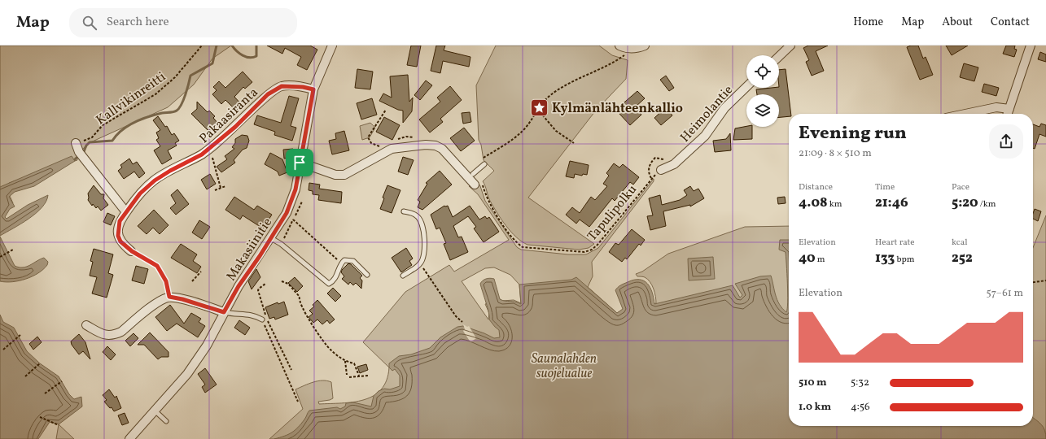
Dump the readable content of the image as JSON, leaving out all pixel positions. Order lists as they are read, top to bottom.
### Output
{
  "streets": {
    "street": ["Heimolantie", "Pakaasiranta", "Makasiinitie"],
    "path": ["Kallvikinreitti", "Tapulipolku"]
  },
  "crossings": [
    ["Heimolantie", "Tapulipolku"],
    ["Pakaasiranta", "Makasiinitie"]
  ],
  "parks": ["Saunalahden suojelualue"],
  "places": {
    "place": ["Kylmänlähteenkallio"]
  },
  "page": {
    "header": "Map",
    "search": "Search here",
    "nav": [
      "Home",
      "Map",
      "About",
      "Contact"
    ],
    "heading": ["Evening run", "21:09 · 8 × 510 m"],
    "stats": [
      ["Distance", "4.08 km"],
      ["Time", "21:46"],
      ["Pace", "5:20 /km"],
      ["Elevation", "40 m"],
      ["Heart rate", "133 bpm"],
      ["kcal", "252"]
    ],
    "chart": ["Elevation", "57–61 m"],
    "list": [
      {
        "name": "510 m",
        "note": "5:32"
      },
      {
        "name": "1.0 km",
        "note": "4:56"
      }
    ]
  }
}
